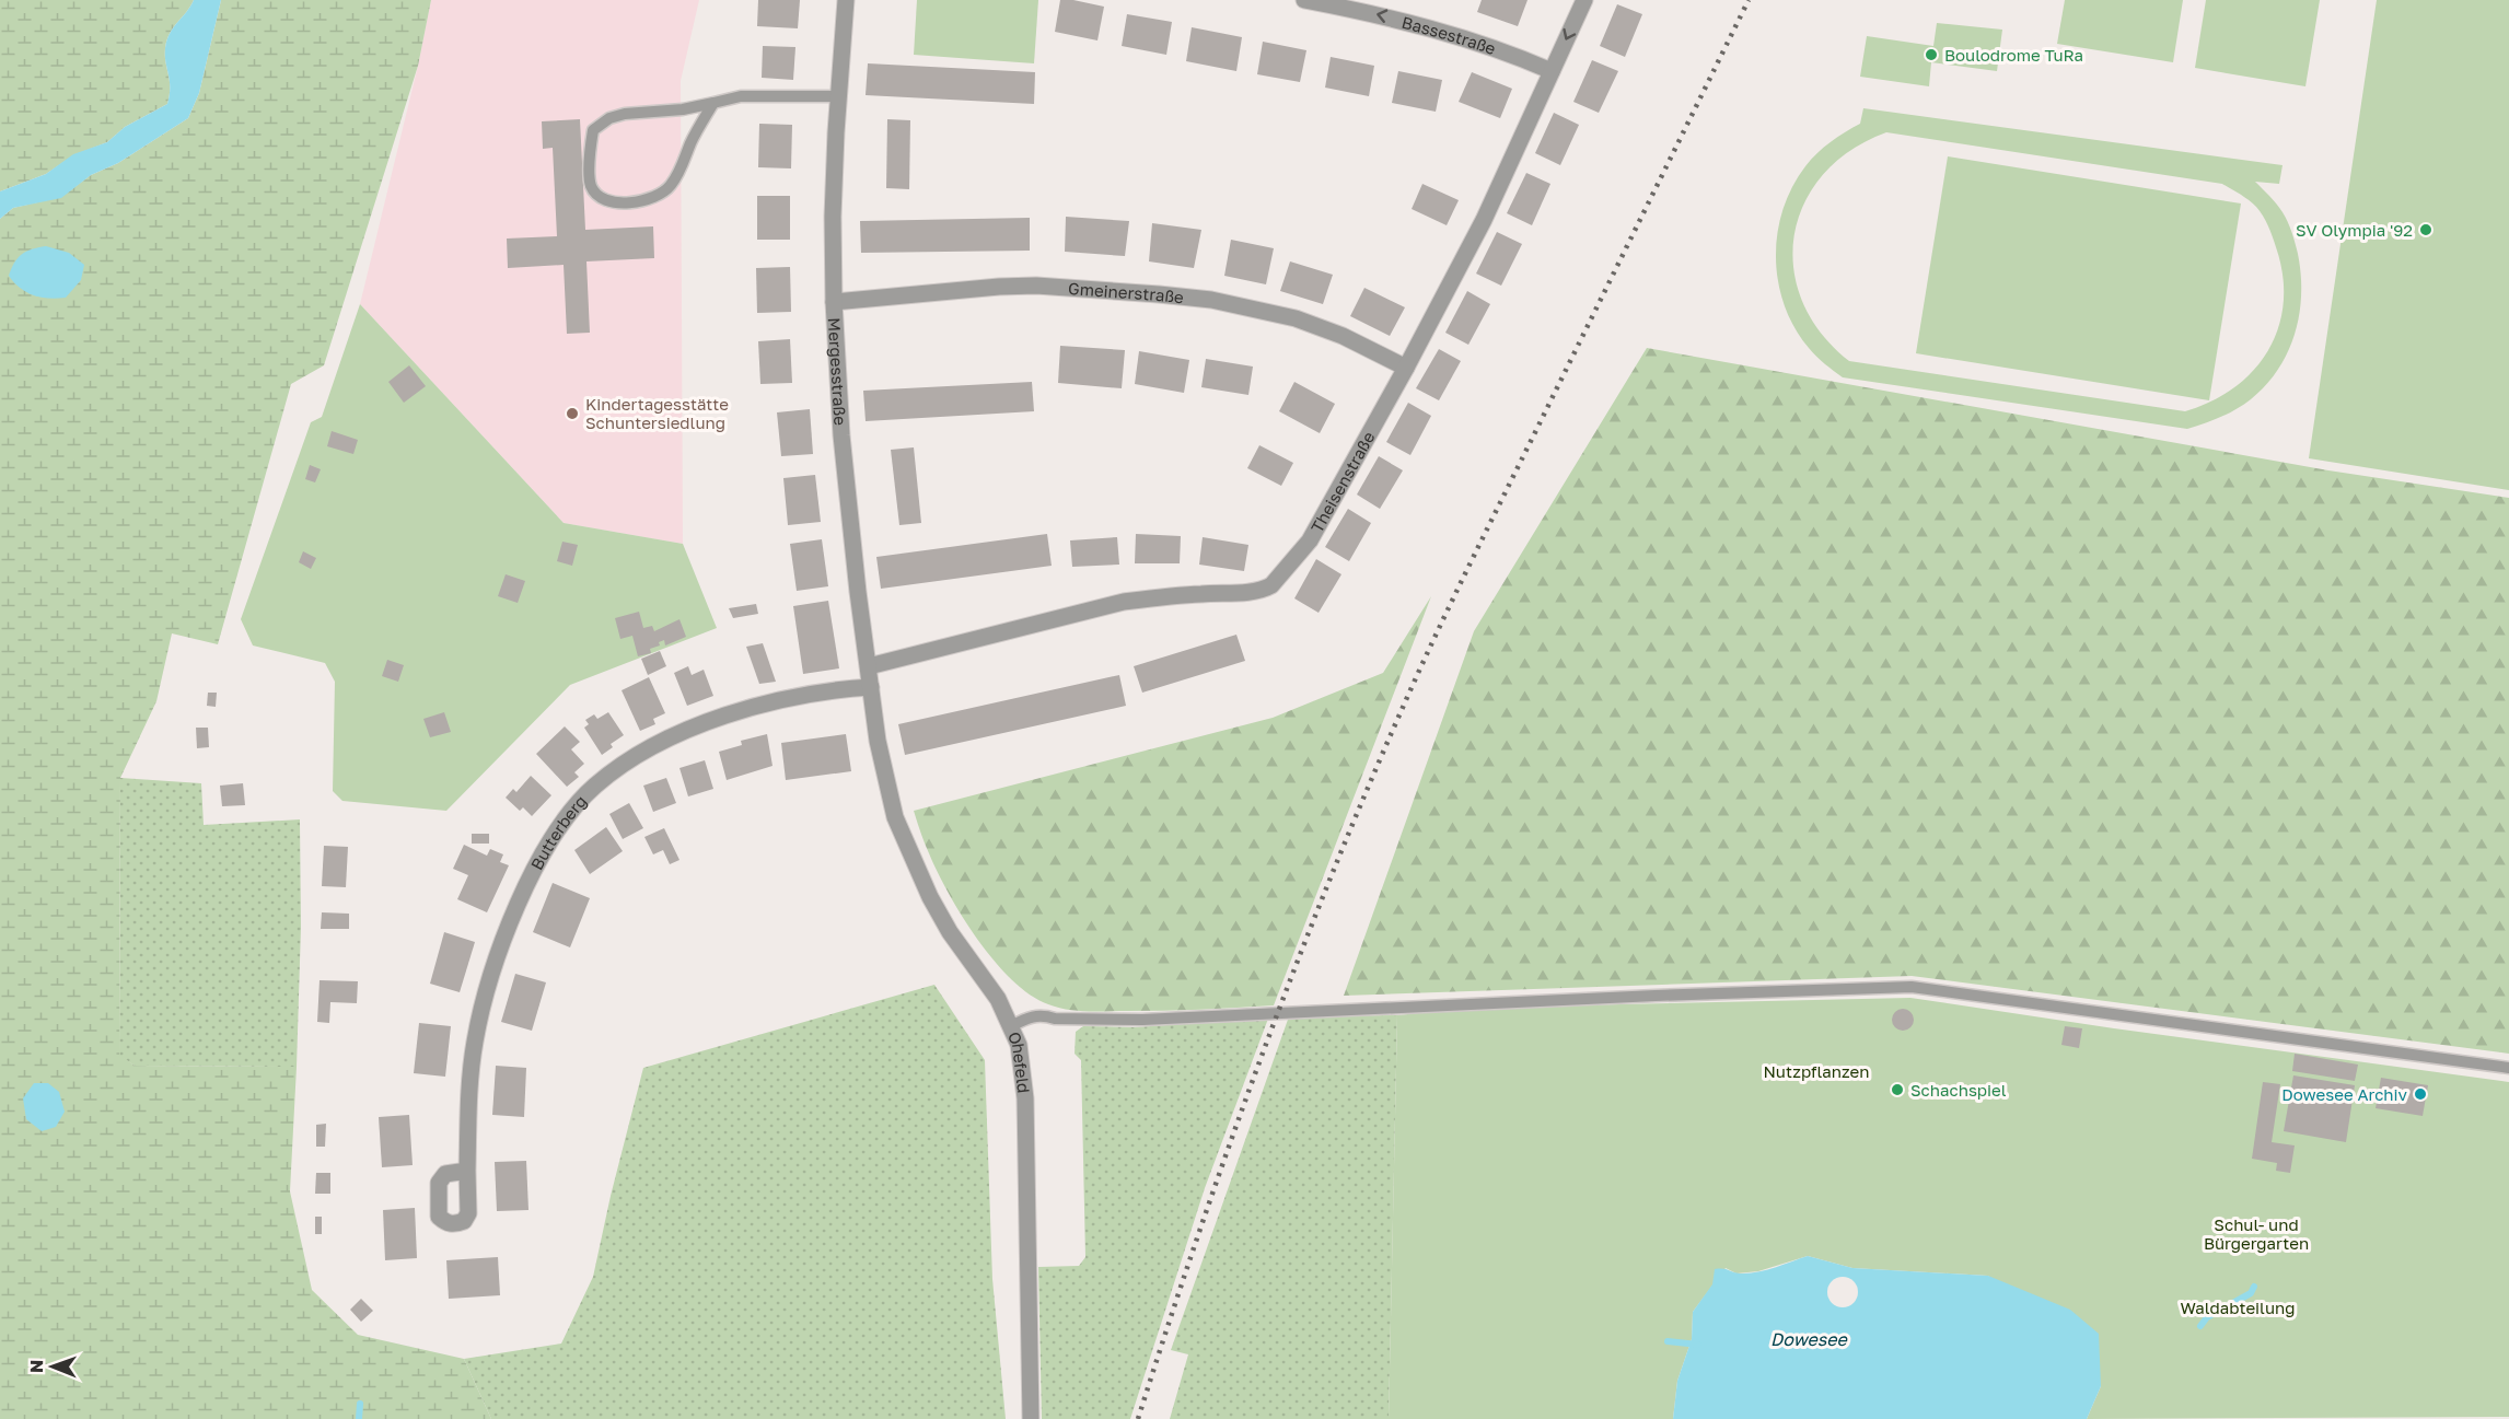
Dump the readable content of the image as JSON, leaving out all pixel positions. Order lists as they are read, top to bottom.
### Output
{
  "streets": {
    "street": [
      "Bassestraße",
      "Gmeinerstraße",
      "Mergesstraße",
      "Theisenstraße",
      "Butterberg",
      "Ohefeld"
    ]
  },
  "crossings": [
    ["Bassestraße", "Theisenstraße"],
    ["Gmeinerstraße", "Mergesstraße"],
    ["Gmeinerstraße", "Theisenstraße"],
    ["Mergesstraße", "Theisenstraße"],
    ["Mergesstraße", "Butterberg"],
    ["Mergesstraße", "Ohefeld"]
  ],
  "one_way": ["Bassestraße"],
  "water": ["Dowesee"],
  "parks": ["Nutzpflanzen", "Schul- und Bürgergarten", "Waldabteilung"],
  "places": [
    "Boulodrome TuRa",
    "SV Olympia '92",
    "Kindertagesstätte Schuntersiedlung",
    "Schachspiel",
    "Dowesee Archiv"
  ],
  "north": "left"
}
